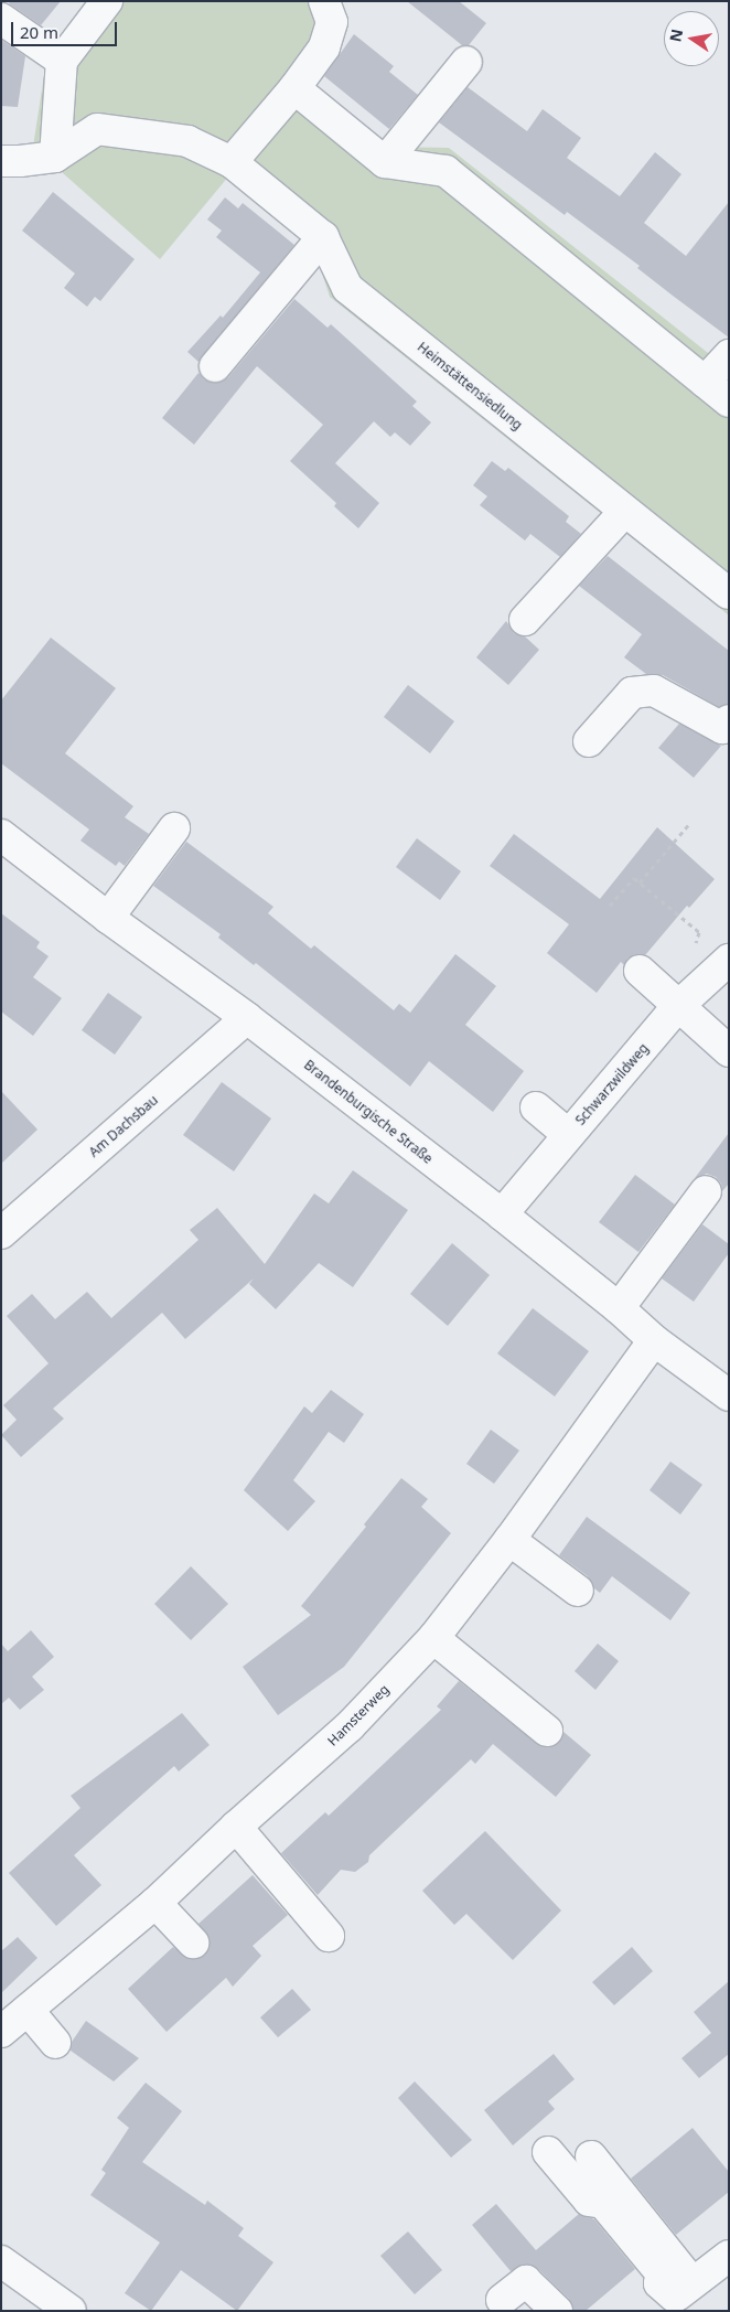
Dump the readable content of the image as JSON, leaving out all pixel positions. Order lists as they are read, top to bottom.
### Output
{
  "streets": {
    "street": [
      "Heimstättensiedlung",
      "Schwarzwildweg",
      "Brandenburgische Straße",
      "Am Dachsbau",
      "Hamsterweg"
    ]
  },
  "crossings": [
    ["Schwarzwildweg", "Brandenburgische Straße"],
    ["Brandenburgische Straße", "Am Dachsbau"],
    ["Brandenburgische Straße", "Hamsterweg"]
  ],
  "scale_bar": "20 m",
  "north": "left"
}
